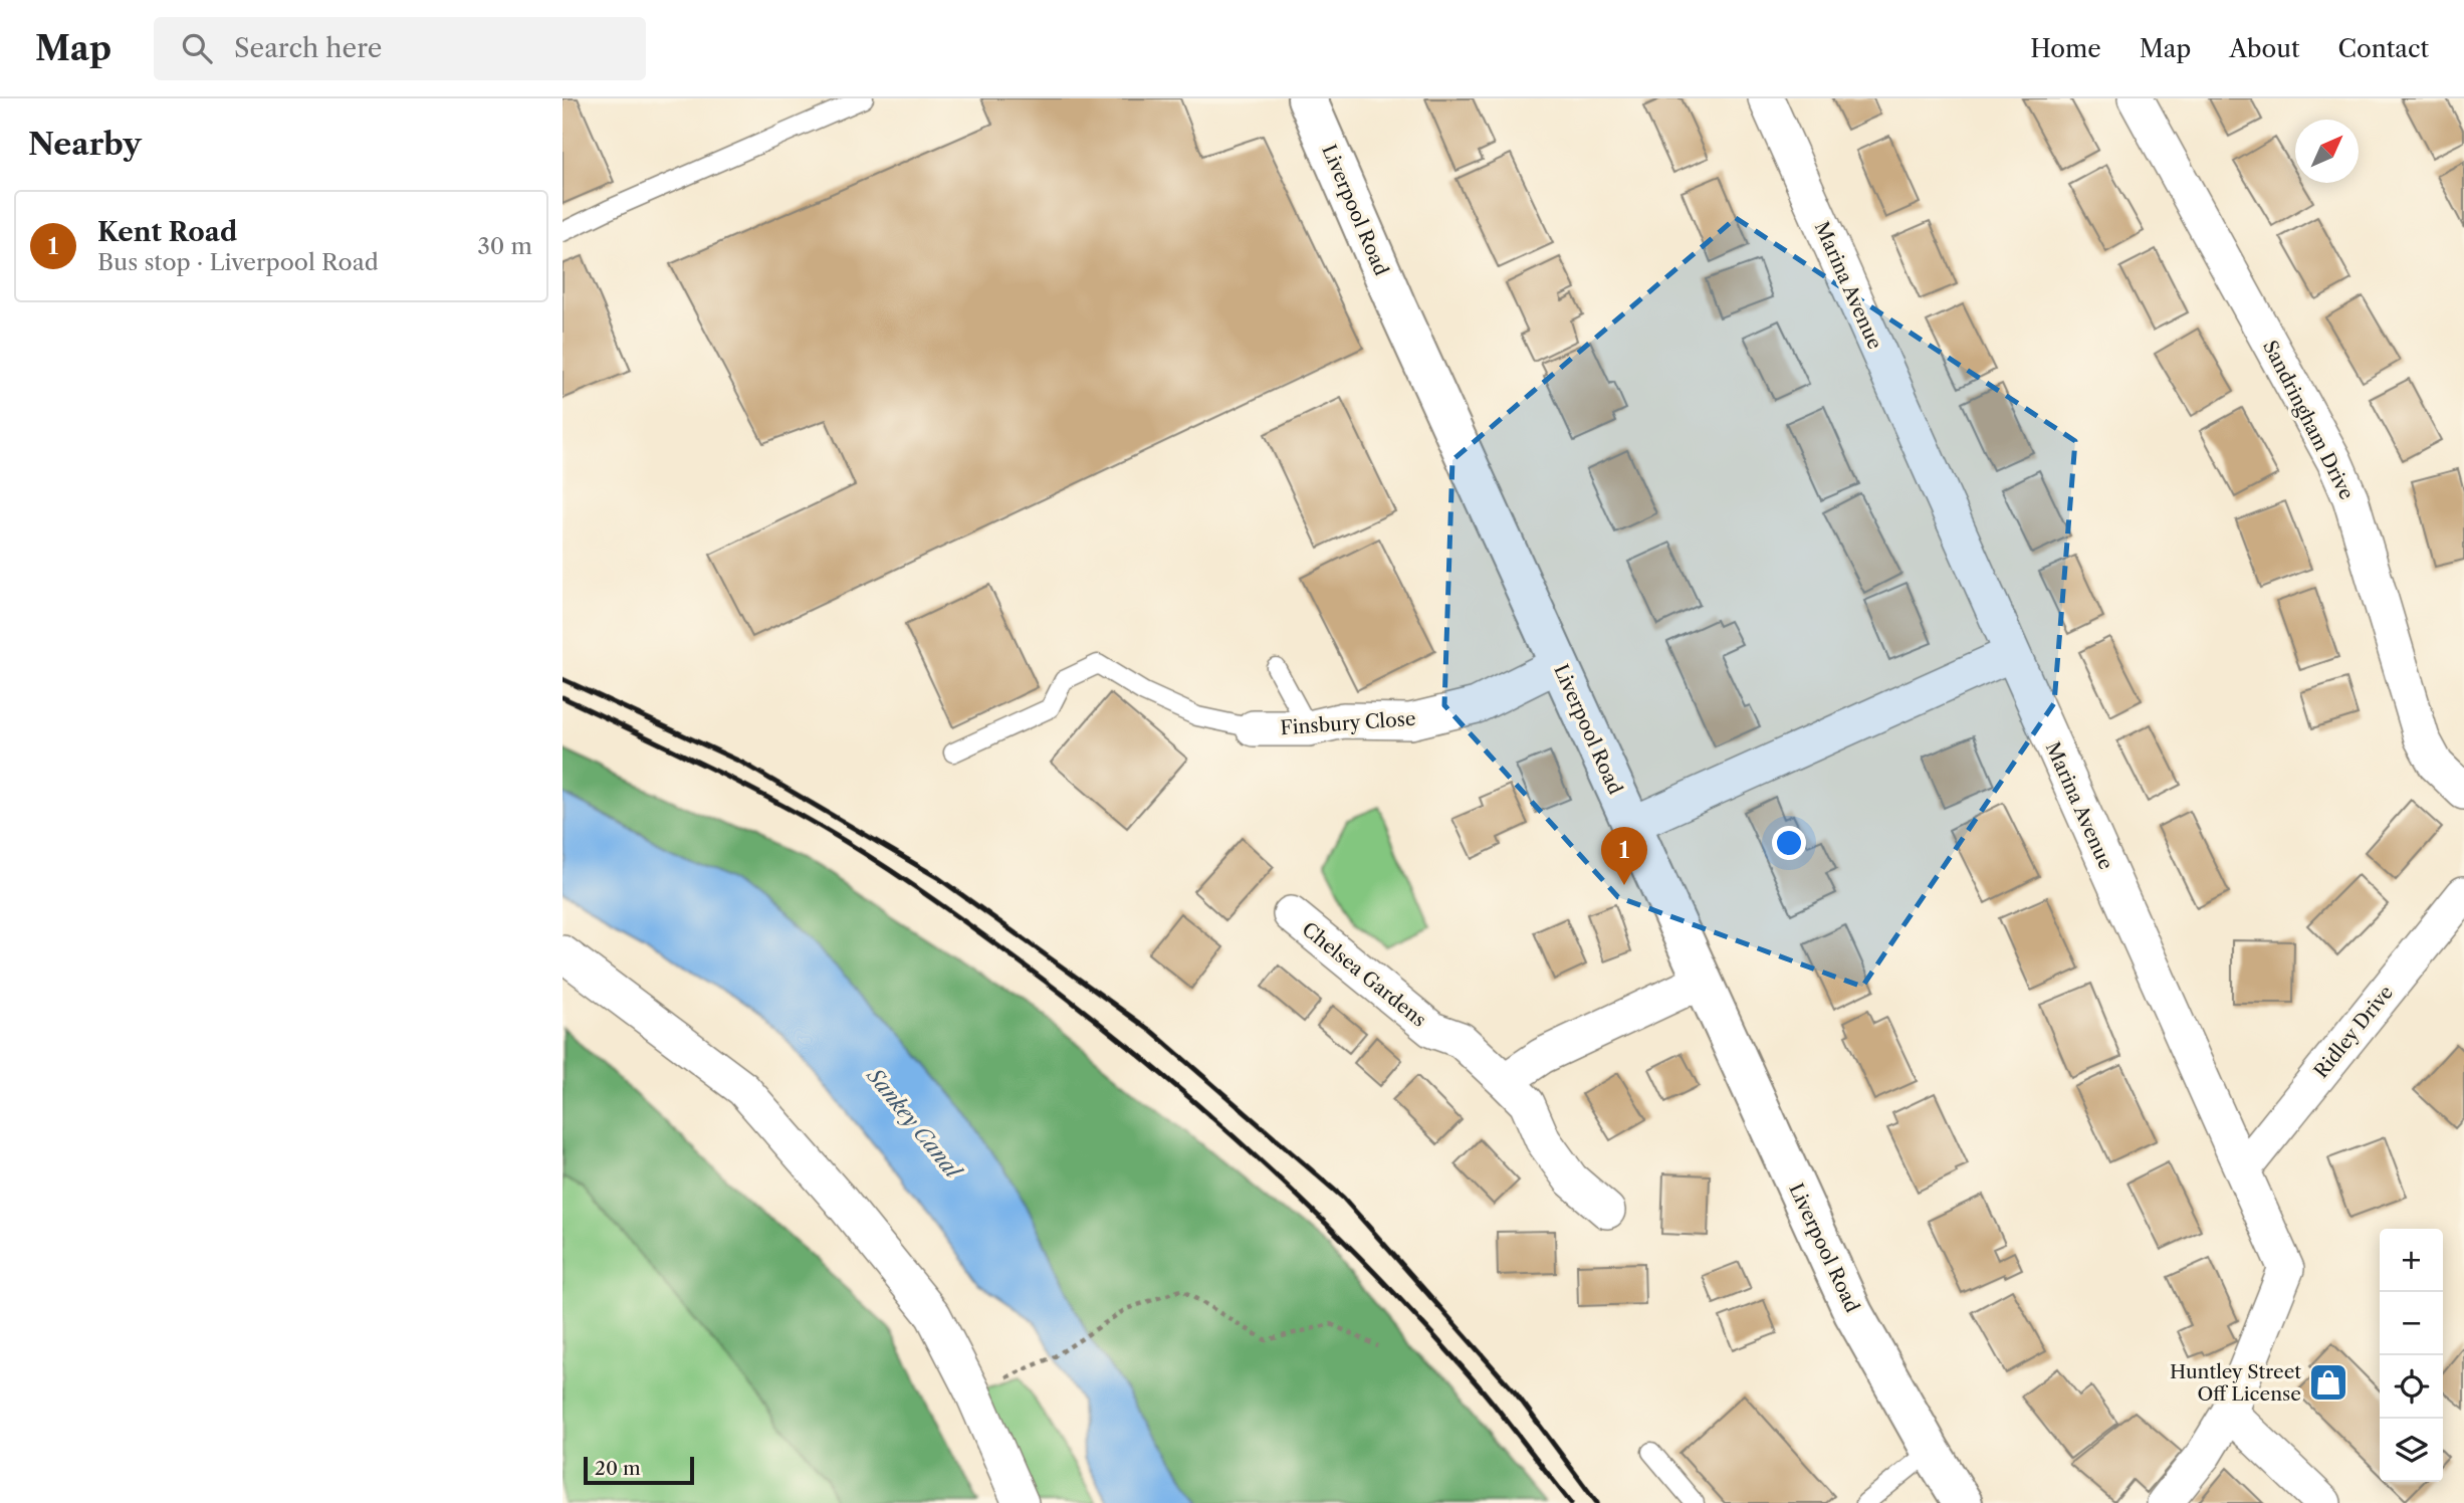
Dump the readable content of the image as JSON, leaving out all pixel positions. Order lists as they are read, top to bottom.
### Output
{
  "streets": {
    "street": [
      "Liverpool Road",
      "Marina Avenue",
      "Sandringham Drive",
      "Finsbury Close",
      "Chelsea Gardens",
      "Ridley Drive"
    ]
  },
  "crossings": [
    ["Liverpool Road", "Finsbury Close"],
    ["Marina Avenue", "Ridley Drive"]
  ],
  "water": ["Sankey Canal"],
  "places": {
    "shop": ["Huntley Street Off License"]
  },
  "scale_bar": "20 m",
  "north": "top right",
  "page": {
    "header": "Map",
    "search": "Search here",
    "nav": [
      "Home",
      "Map",
      "About",
      "Contact"
    ],
    "heading": "Nearby",
    "list": [
      {
        "mark": "1",
        "name": "Kent Road",
        "note": "Bus stop · Liverpool Road",
        "value": "30 m"
      }
    ],
    "pins": "1",
    "map_buttons": ["+", "−"],
    "scale": "20 m"
  }
}
